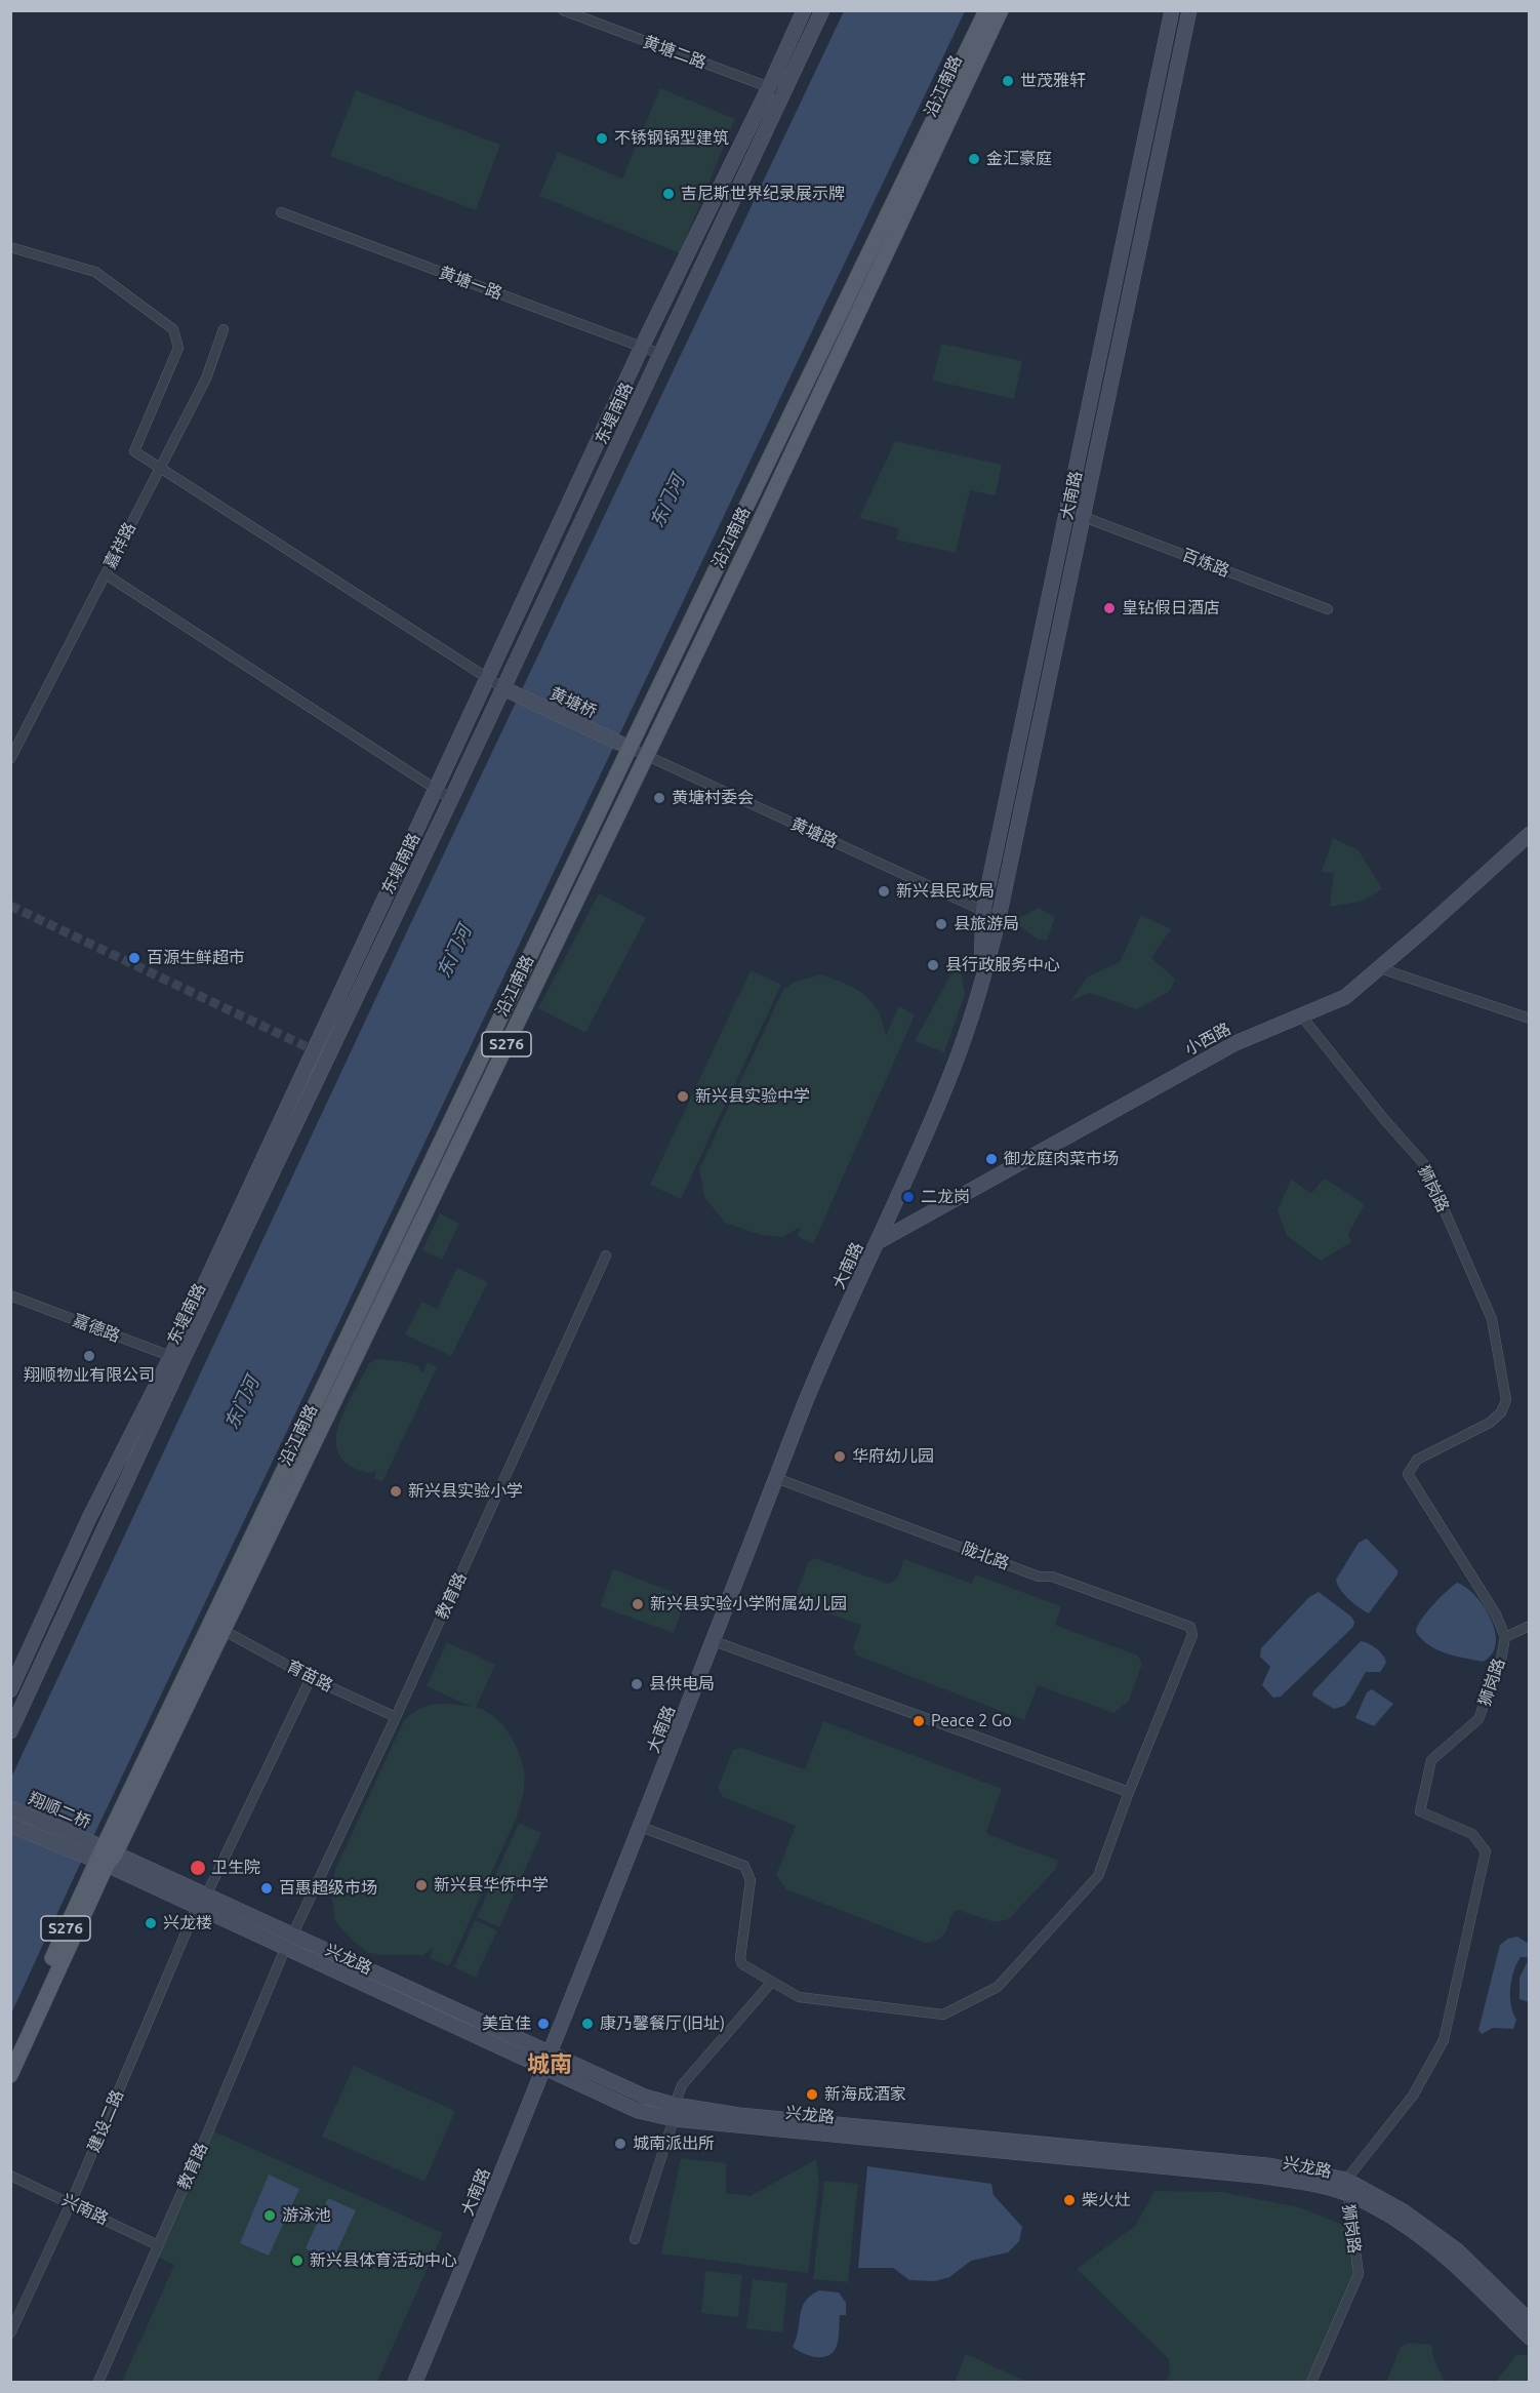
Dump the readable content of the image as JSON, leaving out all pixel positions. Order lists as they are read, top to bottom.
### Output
{
  "streets": {
    "main road": [
      "沿江南路",
      "东堤南路",
      "大南路",
      "黄塘桥",
      "小西路",
      "S276",
      "翔顺二桥",
      "兴龙路"
    ],
    "street": [
      "黄塘二路",
      "黄塘一路",
      "嘉祥路",
      "百炼路",
      "黄塘路",
      "狮岗路",
      "嘉德路",
      "陇北路",
      "教育路",
      "育苗路",
      "建设二路",
      "兴南路"
    ]
  },
  "crossings": [
    ["黄塘二路", "东堤南路"],
    ["沿江南路", "黄塘桥"],
    ["沿江南路", "黄塘路"],
    ["沿江南路", "育苗路"],
    ["沿江南路", "翔顺二桥"],
    ["沿江南路", "兴龙路"],
    ["黄塘一路", "东堤南路"],
    ["东堤南路", "黄塘桥"],
    ["东堤南路", "嘉德路"],
    ["大南路", "百炼路"],
    ["大南路", "黄塘路"],
    ["大南路", "小西路"],
    ["大南路", "陇北路"],
    ["大南路", "兴龙路"],
    ["黄塘桥", "黄塘路"],
    ["小西路", "狮岗路"],
    ["狮岗路", "兴龙路"],
    ["教育路", "育苗路"],
    ["教育路", "兴龙路"],
    ["教育路", "兴南路"],
    ["育苗路", "建设二路"],
    ["翔顺二桥", "兴龙路"],
    ["兴龙路", "建设二路"],
    ["建设二路", "兴南路"]
  ],
  "districts": ["城南"],
  "water": ["东门河"],
  "places": [
    "世茂雅轩",
    "不锈钢锅型建筑",
    "金汇豪庭",
    "吉尼斯世界纪录展示牌",
    "皇钻假日酒店",
    "黄塘村委会",
    "新兴县民政局",
    "县旅游局",
    "百源生鲜超市",
    "县行政服务中心",
    "新兴县实验中学",
    "御龙庭肉菜市场",
    "二龙岗",
    "翔顺物业有限公司",
    "华府幼儿园",
    "新兴县实验小学",
    "新兴县实验小学附属幼儿园",
    "县供电局",
    "Peace 2 Go",
    "卫生院",
    "新兴县华侨中学",
    "百惠超级市场",
    "兴龙楼",
    "美宜佳",
    "康乃馨餐厅(旧址)",
    "新海成酒家",
    "城南派出所",
    "柴火灶",
    "游泳池",
    "新兴县体育活动中心"
  ]
}
